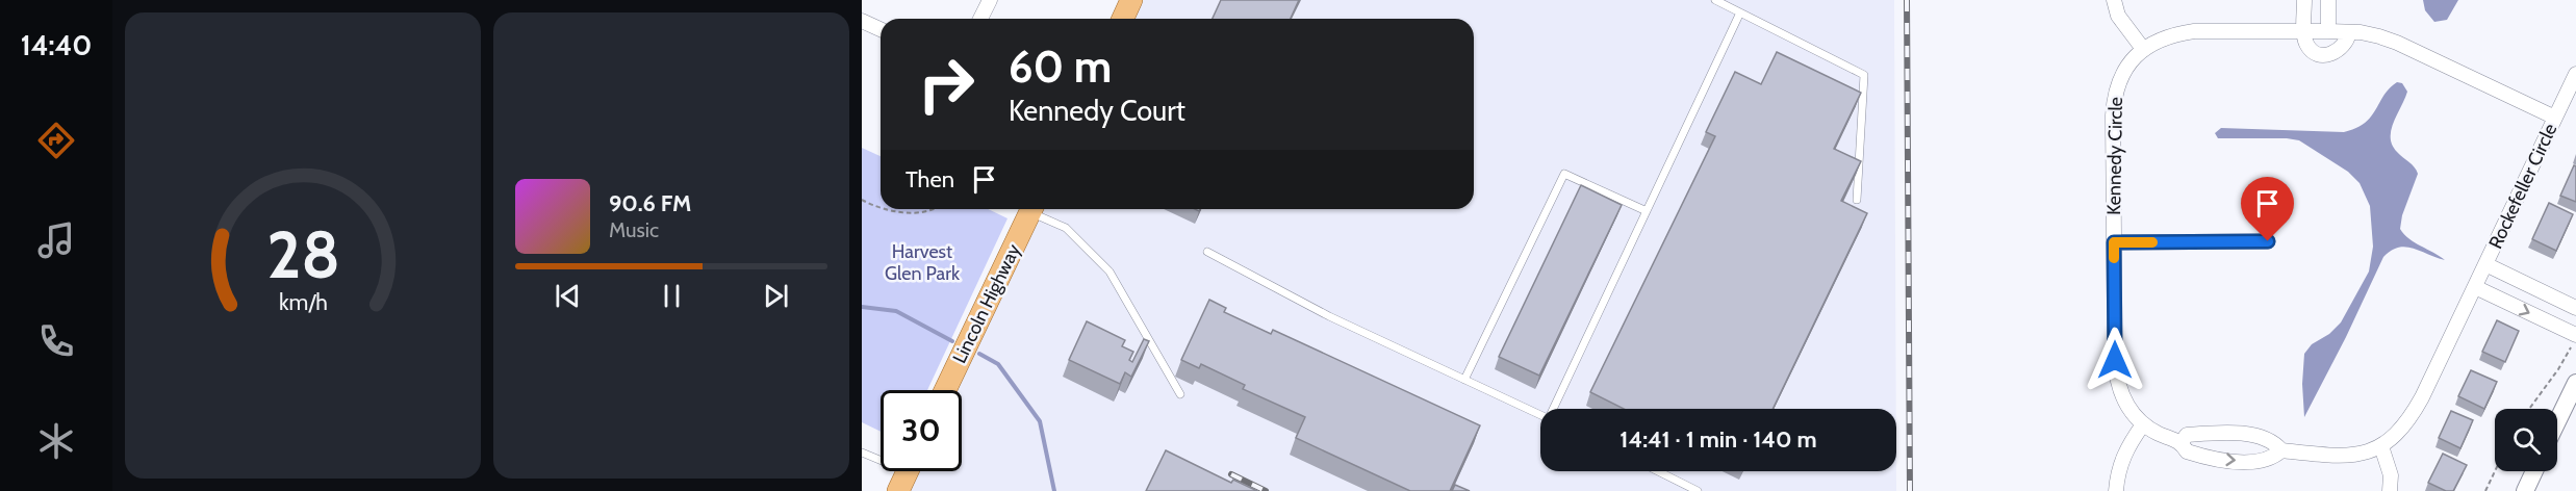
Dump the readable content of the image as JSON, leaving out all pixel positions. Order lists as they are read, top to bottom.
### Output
{
  "streets": {
    "main road": ["Lincoln Highway"],
    "street": ["Kennedy Circle", "Rockefeller Circle"]
  },
  "crossings": [
    ["Kennedy Circle", "Rockefeller Circle"]
  ],
  "parks": ["Harvest Glen Park"],
  "page": {
    "tabs": "14:40",
    "turn": ["60 m", "Kennedy Court"],
    "then": "Then",
    "song": ["90.6 FM", "Music"],
    "limit": "30",
    "trip": "14:41 · 1 min · 140 m",
    "gauge": ["28", "km/h"]
  }
}
